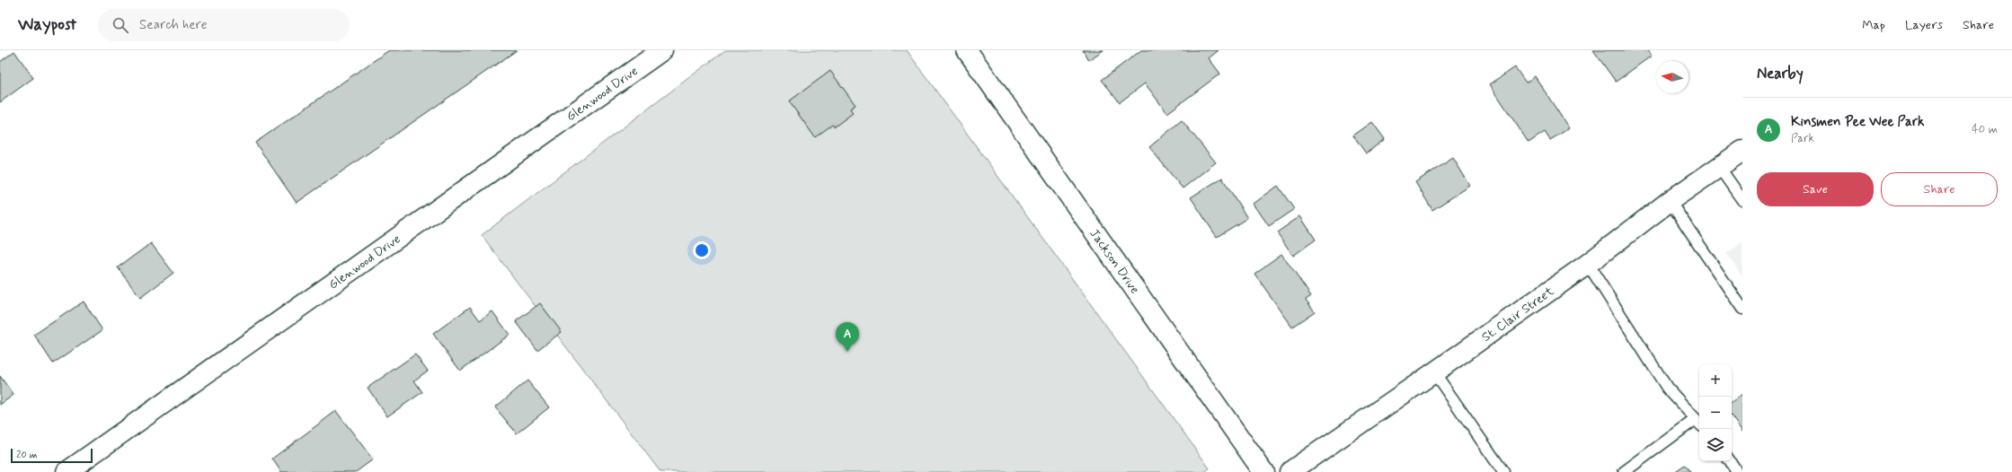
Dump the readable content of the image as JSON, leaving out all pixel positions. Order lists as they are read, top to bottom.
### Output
{
  "streets": {
    "street": ["Glenwood Drive", "Jackson Drive", "St. Clair Street"]
  },
  "scale_bar": "20 m",
  "north": "left",
  "page": {
    "header": "Waypost",
    "search": "Search here",
    "nav": ["Map", "Layers", "Share"],
    "heading": "Nearby",
    "list": [
      {
        "mark": "A",
        "name": "Kinsmen Pee Wee Park",
        "note": "Park",
        "value": "40 m"
      }
    ],
    "buttons": ["Save", "Share"],
    "pins": "A",
    "map_buttons": ["+", "−"],
    "scale": "20 m"
  }
}
